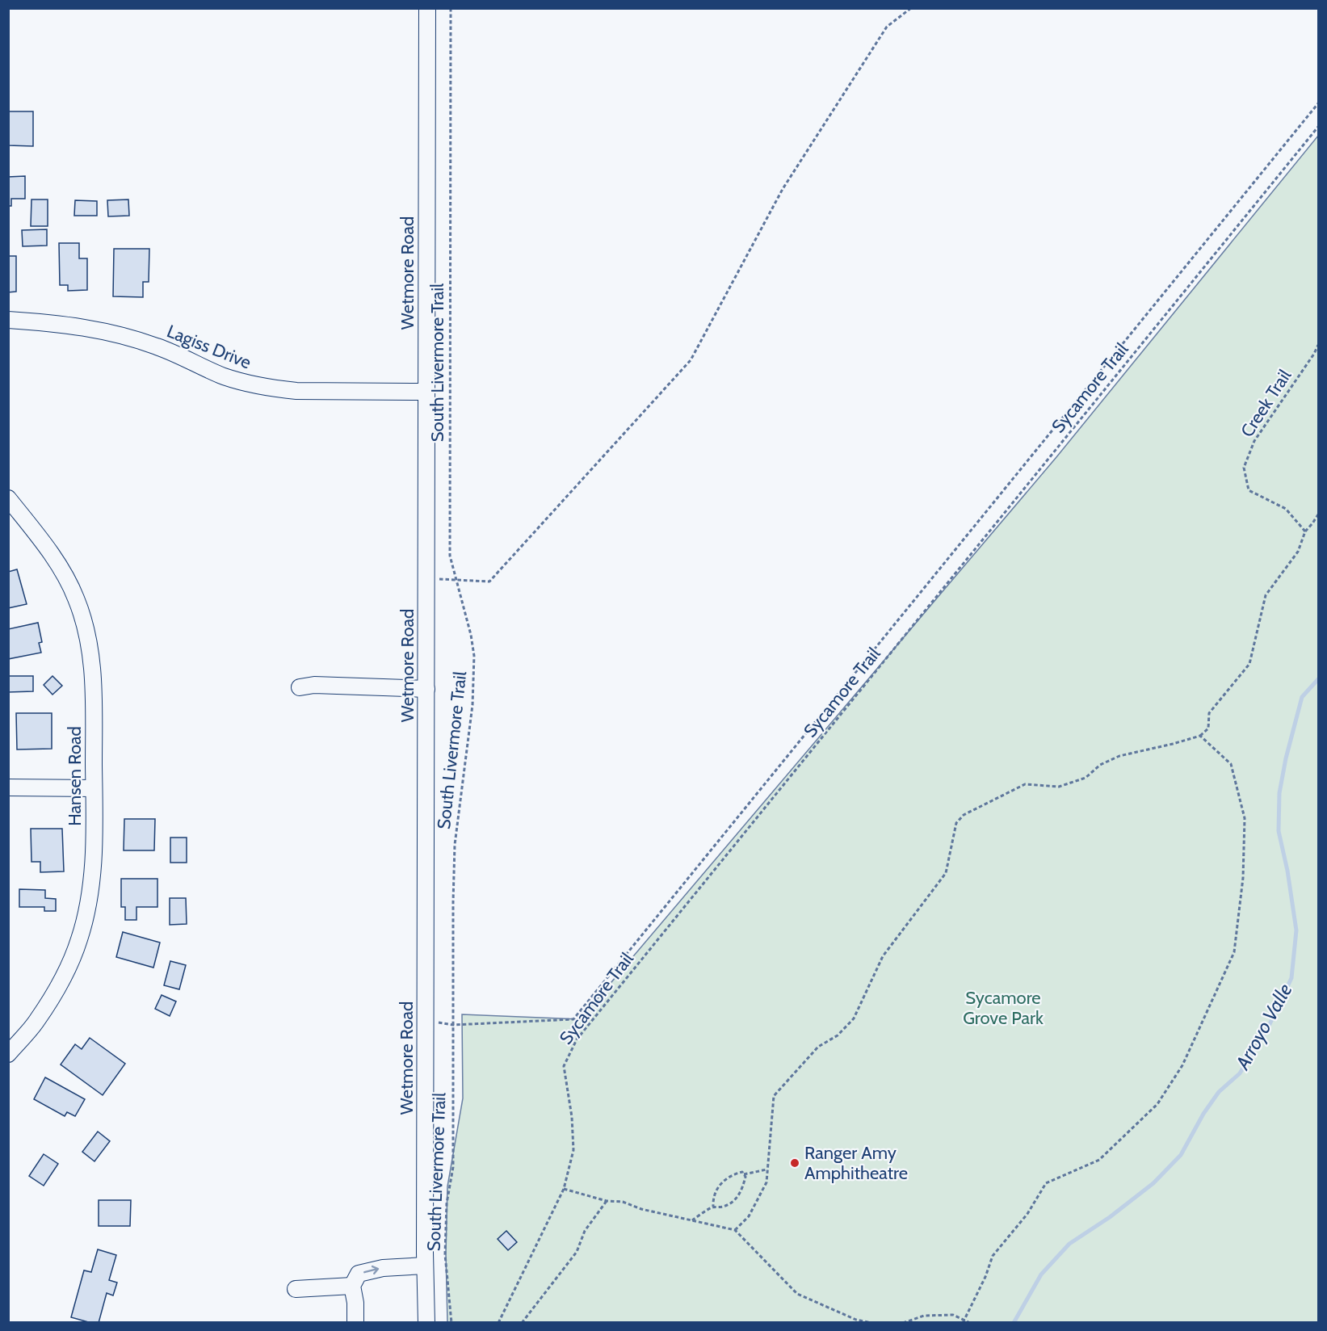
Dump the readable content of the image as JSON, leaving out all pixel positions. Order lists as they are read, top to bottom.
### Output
{
  "streets": {
    "street": ["Wetmore Road", "Lagiss Drive", "Hansen Road"],
    "path": ["South Livermore Trail", "Sycamore Trail", "Creek Trail"]
  },
  "crossings": [
    ["Wetmore Road", "Lagiss Drive"]
  ],
  "water": ["Arroyo Valle"],
  "parks": ["Sycamore Grove Park"],
  "places": ["Ranger Amy Amphitheatre"]
}
